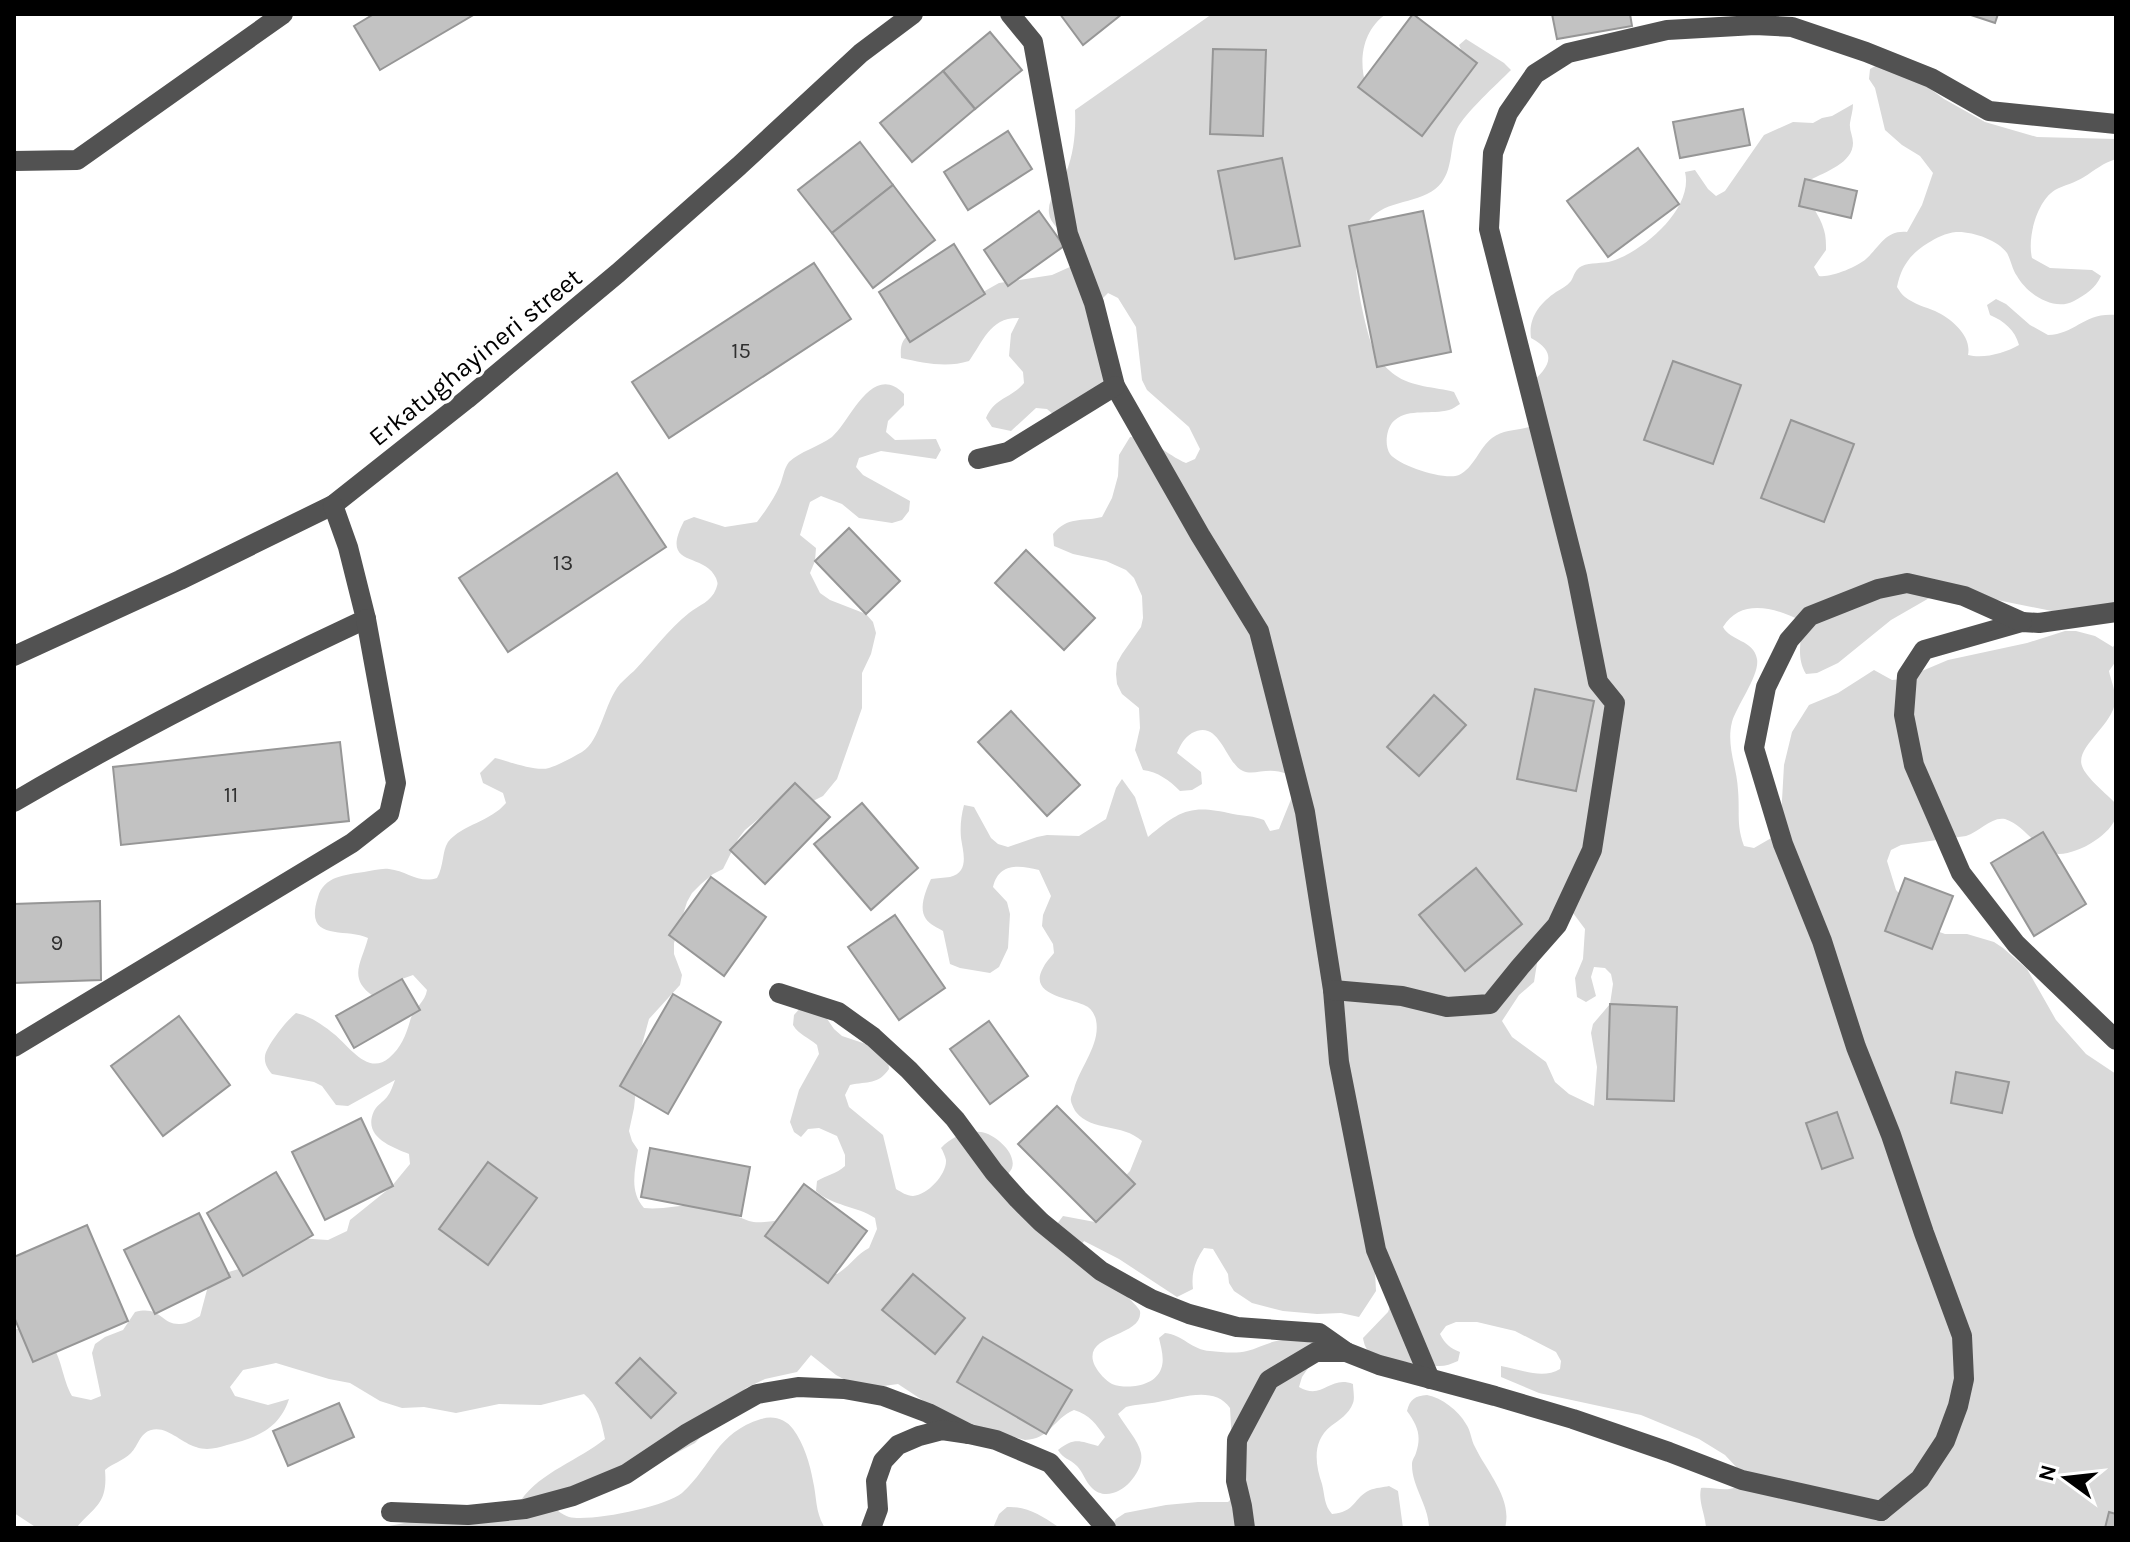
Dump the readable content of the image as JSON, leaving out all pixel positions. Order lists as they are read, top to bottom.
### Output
{
  "streets": {
    "street": ["Erkatughayineri street"]
  },
  "house_numbers": [
    "15",
    "13",
    "11",
    "9"
  ],
  "north": "left"
}
